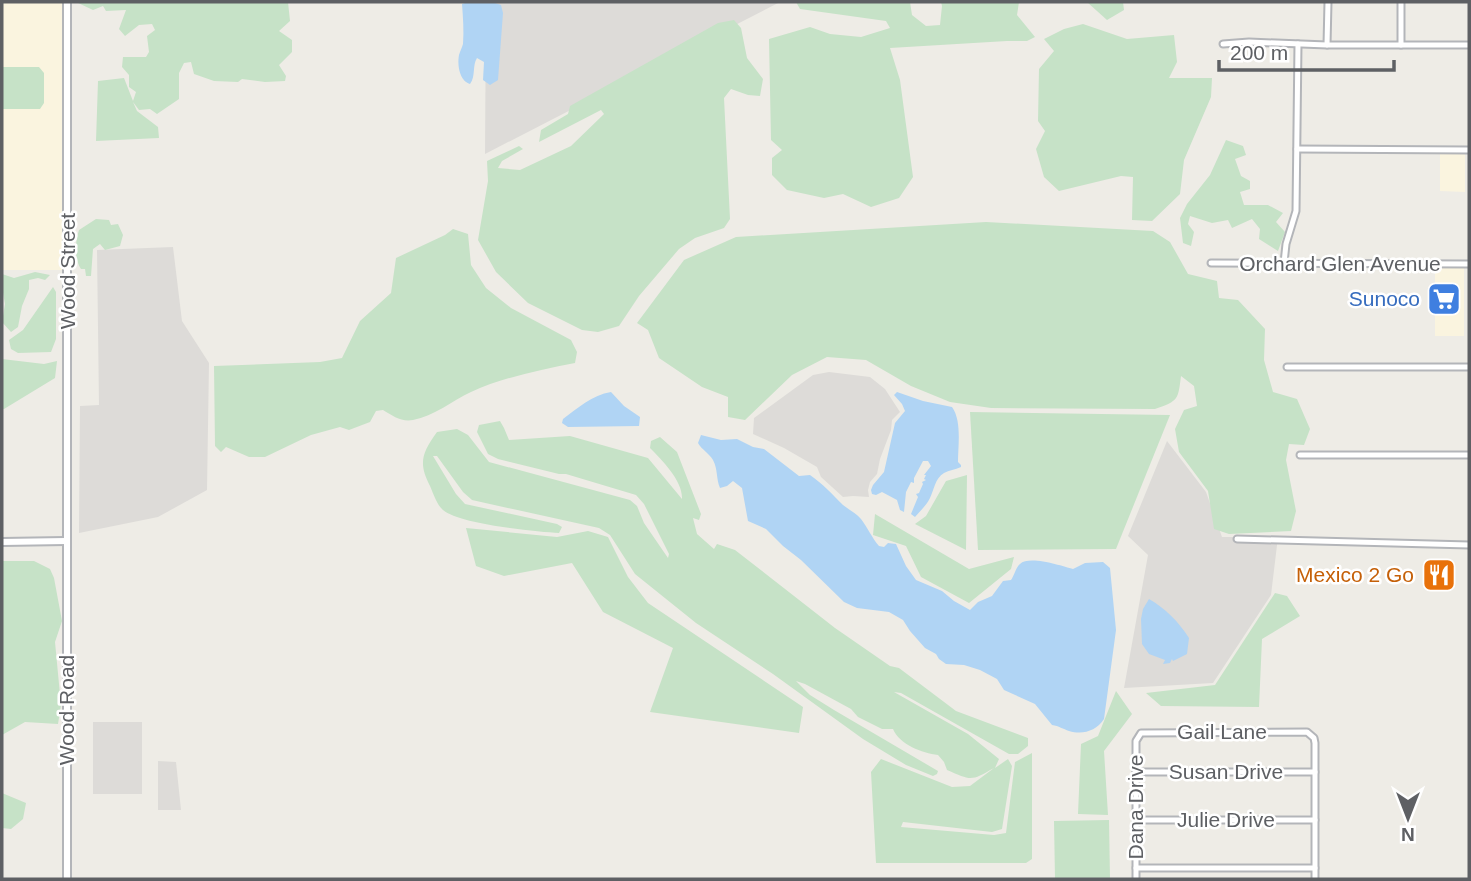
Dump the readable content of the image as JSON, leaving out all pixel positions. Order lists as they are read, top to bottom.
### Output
{
  "streets": {
    "street": [
      "Orchard Glen Avenue",
      "Wood Street",
      "Wood Road",
      "Gail Lane",
      "Susan Drive",
      "Dana Drive",
      "Julie Drive"
    ]
  },
  "crossings": [
    ["Wood Street", "Wood Road"],
    ["Gail Lane", "Susan Drive"],
    ["Gail Lane", "Dana Drive"],
    ["Susan Drive", "Dana Drive"],
    ["Dana Drive", "Julie Drive"]
  ],
  "places": {
    "supermarket": ["Sunoco"],
    "restaurant": ["Mexico 2 Go"]
  },
  "scale_bar": "200 m",
  "north": "bottom"
}
